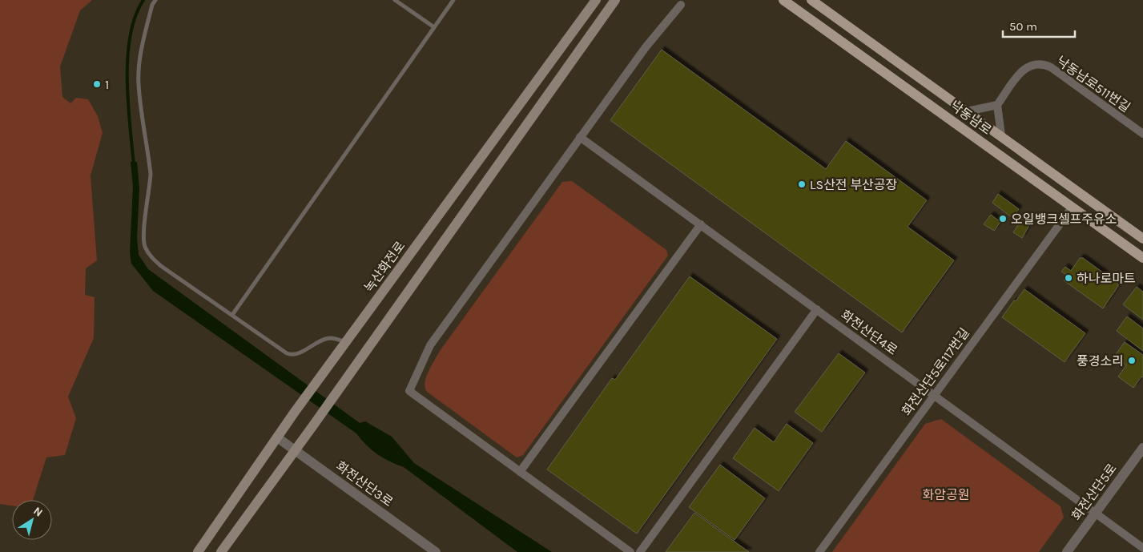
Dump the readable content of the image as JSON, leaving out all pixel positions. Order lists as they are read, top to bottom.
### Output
{
  "streets": {
    "main road": ["낙동남로", "녹산화전로"],
    "street": [
      "낙동남로511번길",
      "화전산단4로",
      "화전산단5로117번길",
      "화전산단3로",
      "화전산단5로"
    ]
  },
  "crossings": [
    ["낙동남로", "화전산단5로117번길"],
    ["녹산화전로", "화전산단3로"],
    ["화전산단4로", "화전산단5로117번길"],
    ["화전산단4로", "화전산단5로"]
  ],
  "parks": ["화암공원"],
  "places": [
    "1",
    "LS산전 부산공장",
    "오일뱅크셀프주유소",
    "하나로마트",
    "풍경소리"
  ],
  "scale_bar": "50 m",
  "north": "top right"
}
